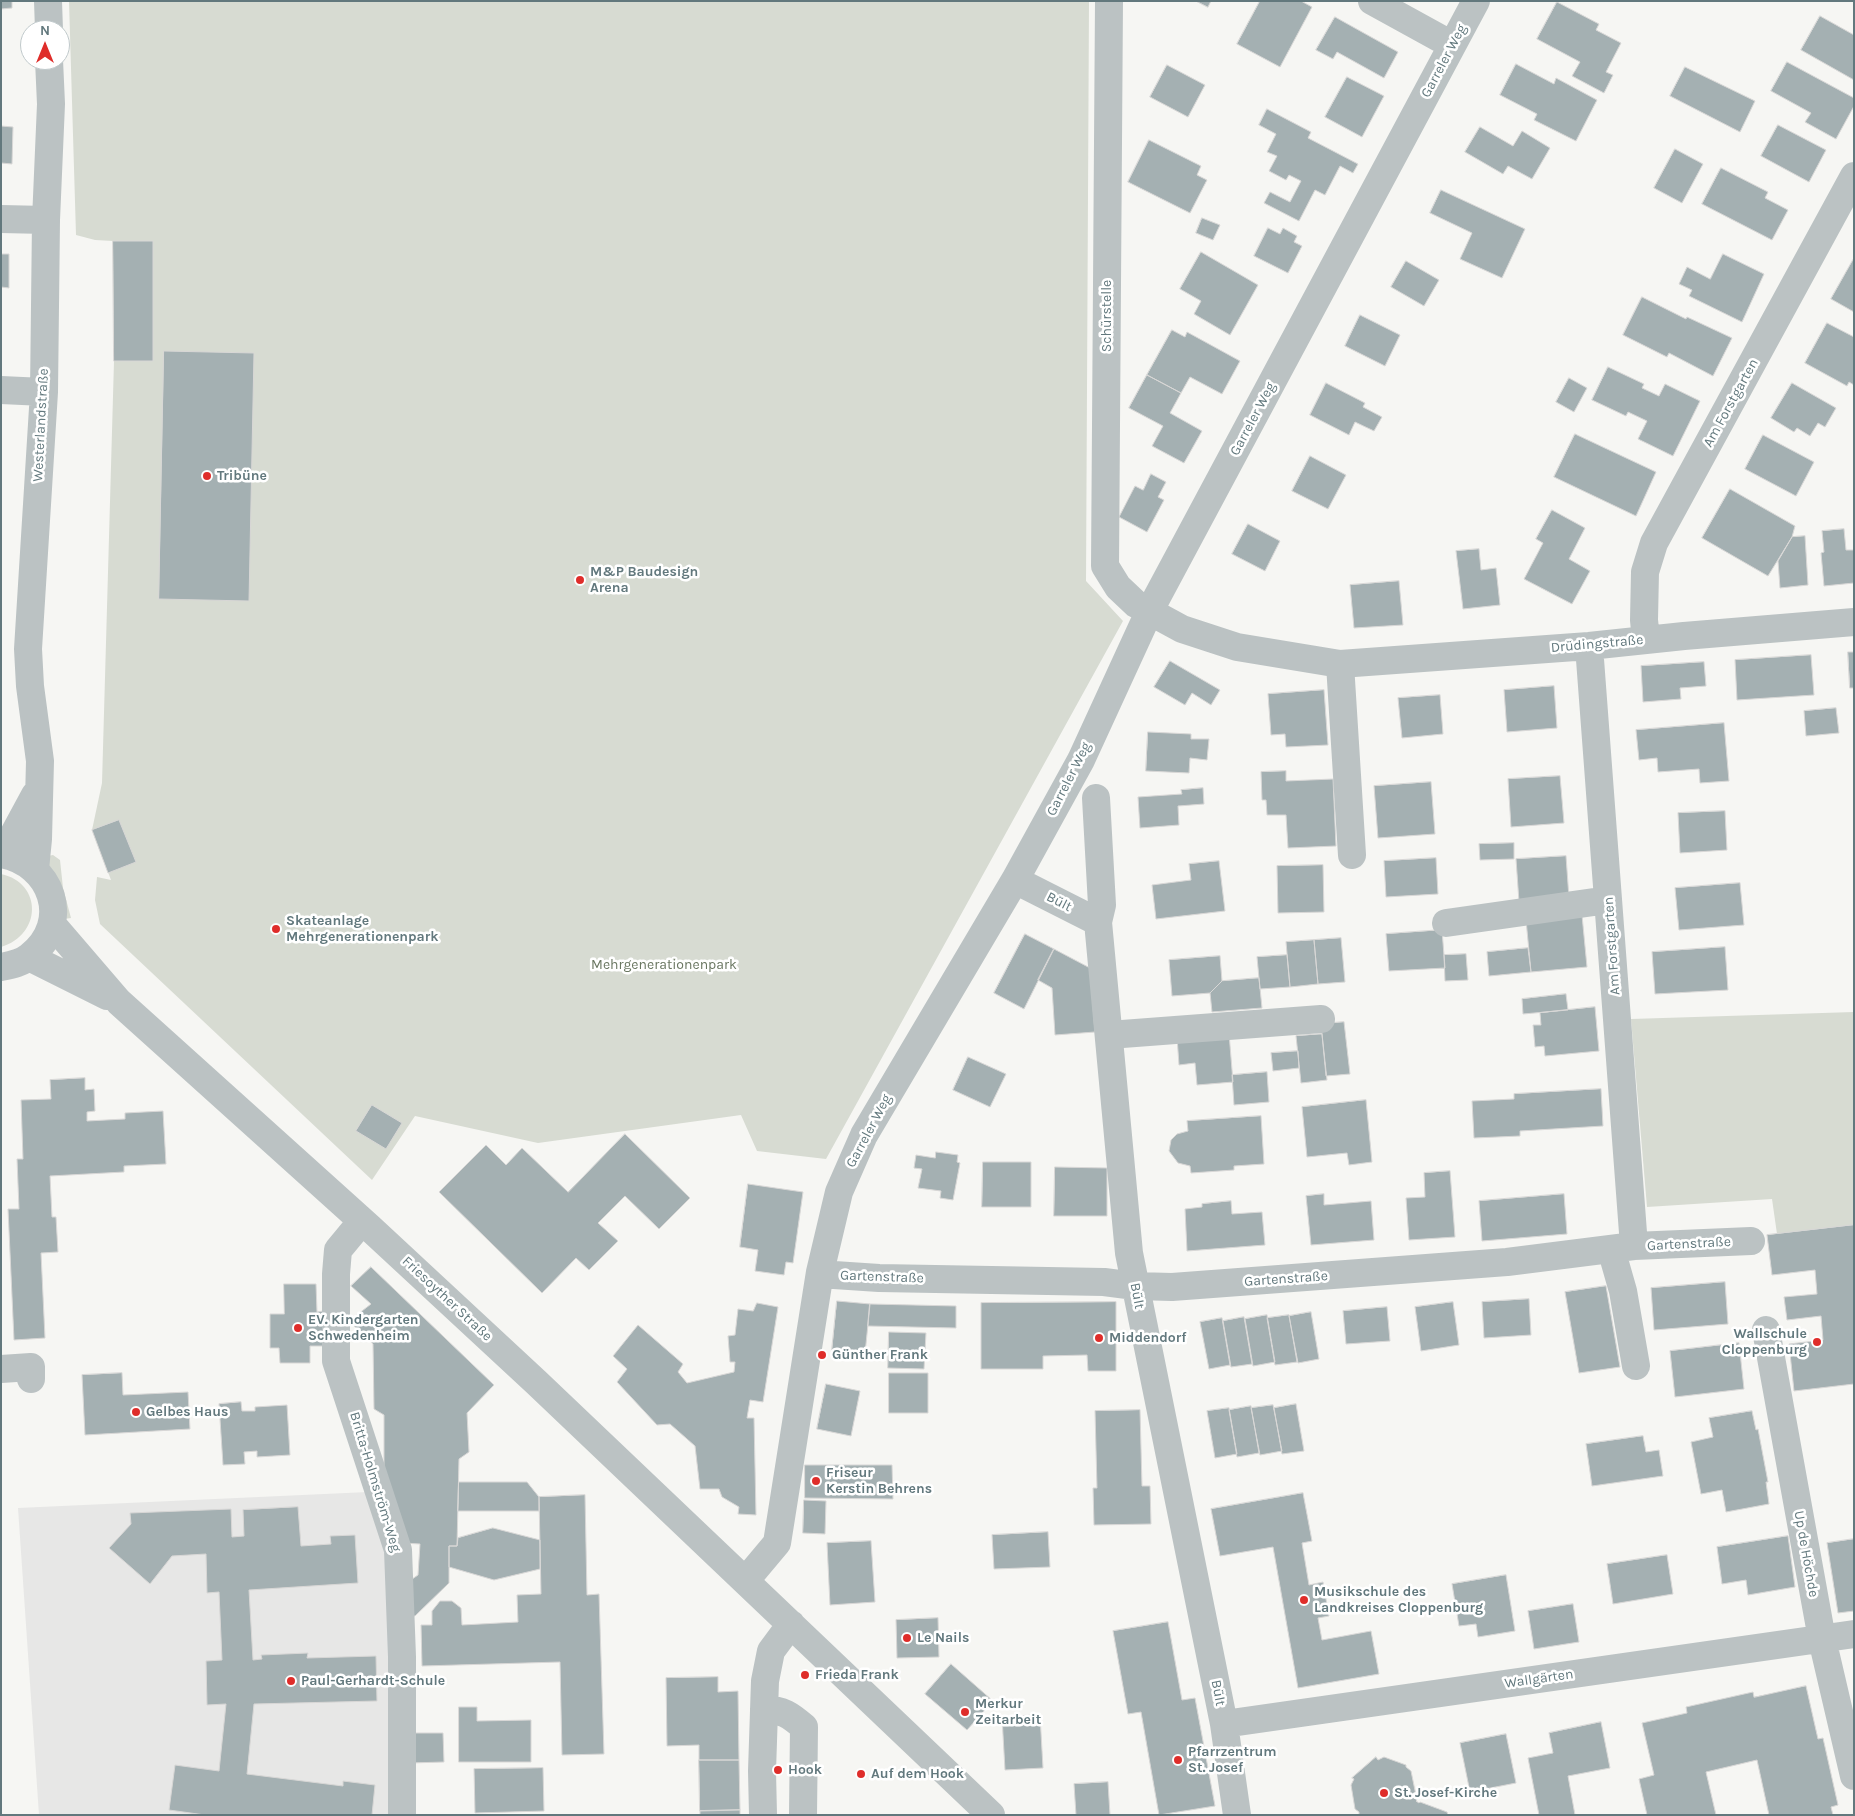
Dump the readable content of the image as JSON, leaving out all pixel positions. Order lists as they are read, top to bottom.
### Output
{
  "streets": {
    "street": [
      "Garreler Weg",
      "Schürstelle",
      "Am Forstgarten",
      "Westerlandstraße",
      "Drüdingstraße",
      "Bült",
      "Gartenstraße",
      "Friesoyther Straße",
      "Britta-Holmström-Weg",
      "Up de Höchde",
      "Wallgärten"
    ]
  },
  "crossings": [
    ["Garreler Weg", "Schürstelle"],
    ["Garreler Weg", "Drüdingstraße"],
    ["Garreler Weg", "Bült"],
    ["Garreler Weg", "Gartenstraße"],
    ["Garreler Weg", "Friesoyther Straße"],
    ["Schürstelle", "Drüdingstraße"],
    ["Am Forstgarten", "Drüdingstraße"],
    ["Am Forstgarten", "Gartenstraße"],
    ["Bült", "Gartenstraße"],
    ["Bült", "Wallgärten"],
    ["Friesoyther Straße", "Britta-Holmström-Weg"],
    ["Up de Höchde", "Wallgärten"]
  ],
  "parks": ["Mehrgenerationenpark"],
  "places": [
    "Tribüne",
    "M&P Baudesign Arena",
    "Skateanlage Mehrgenerationenpark",
    "EV. Kindergarten Schwedenheim",
    "Middendorf",
    "Wallschule Cloppenburg",
    "Günther Frank",
    "Gelbes Haus",
    "Friseur Kerstin Behrens",
    "Musikschule des Landkreises Cloppenburg",
    "Le Nails",
    "Frieda Frank",
    "Paul-Gerhardt-Schule",
    "Merkur Zeitarbeit",
    "Pfarrzentrum St. Josef",
    "Hook",
    "Auf dem Hook",
    "St. Josef-Kirche"
  ],
  "north": "top"
}
